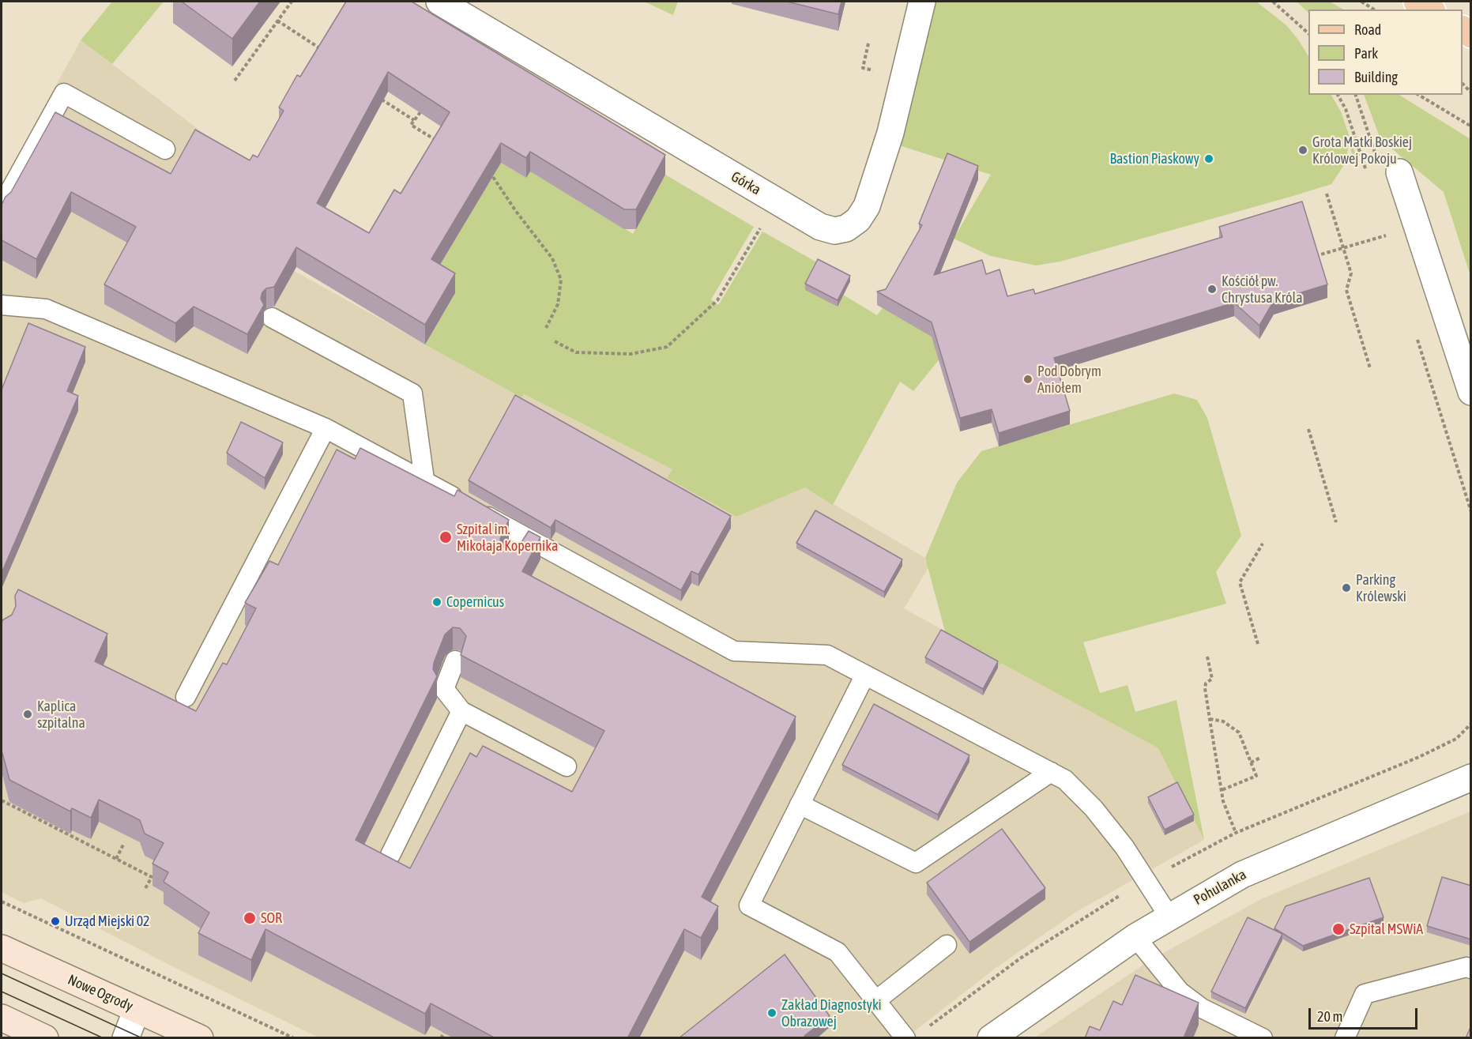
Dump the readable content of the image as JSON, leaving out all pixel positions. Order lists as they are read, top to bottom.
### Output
{
  "streets": {
    "main road": ["Nowe Ogrody"],
    "street": ["Górka", "Pohulanka"]
  },
  "places": [
    "Grota Matki Boskiej Królowej Pokoju",
    "Bastion Piaskowy",
    "Kościół pw. Chrystusa Króla",
    "Pod Dobrym Aniołem",
    "Szpital im. Mikołaja Kopernika",
    "Parking Królewski",
    "Copernicus",
    "Kaplica szpitalna",
    "SOR",
    "Urząd Miejski 02",
    "Szpital MSWiA",
    "Zakład Diagnostyki Obrazowej"
  ],
  "legend": ["Road", "Park", "Building"],
  "scale_bar": "20 m"
}
